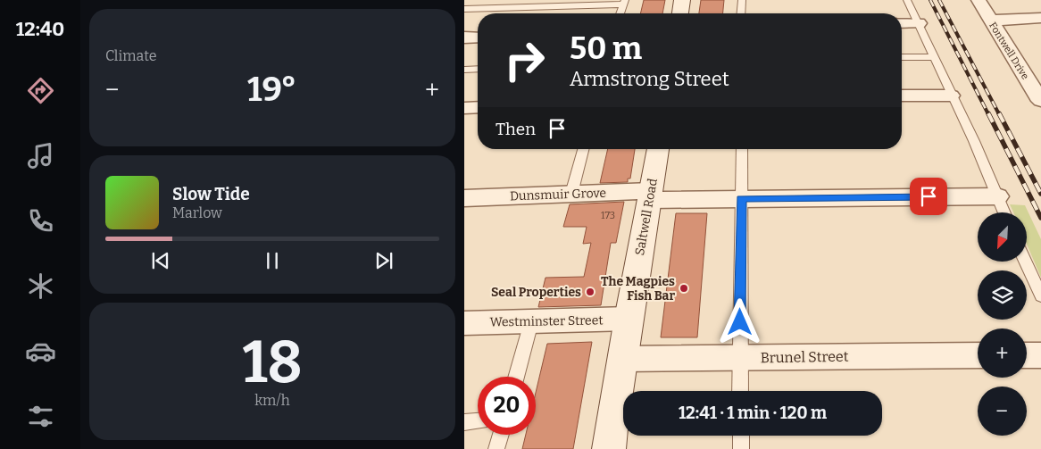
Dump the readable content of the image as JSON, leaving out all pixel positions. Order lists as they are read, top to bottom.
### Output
{
  "streets": {
    "street": [
      "Fontwell Drive",
      "Dunsmuir Grove",
      "Saltwell Road",
      "Westminster Street",
      "Brunel Street"
    ]
  },
  "crossings": [
    ["Dunsmuir Grove", "Saltwell Road"],
    ["Saltwell Road", "Westminster Street"],
    ["Saltwell Road", "Brunel Street"]
  ],
  "places": ["The Magpies Fish Bar", "Seal Properties"],
  "house_numbers": ["173"],
  "north": "bottom left",
  "page": {
    "tabs": "12:40",
    "tile": [
      "Climate",
      ["18", "km/h"]
    ],
    "turn": ["50 m", "Armstrong Street"],
    "heat": ["−", "19°", "+"],
    "then": "Then",
    "song": ["Slow Tide", "Marlow"],
    "map_buttons": ["+", "−"],
    "limit": "20",
    "trip": "12:41 · 1 min · 120 m"
  }
}
